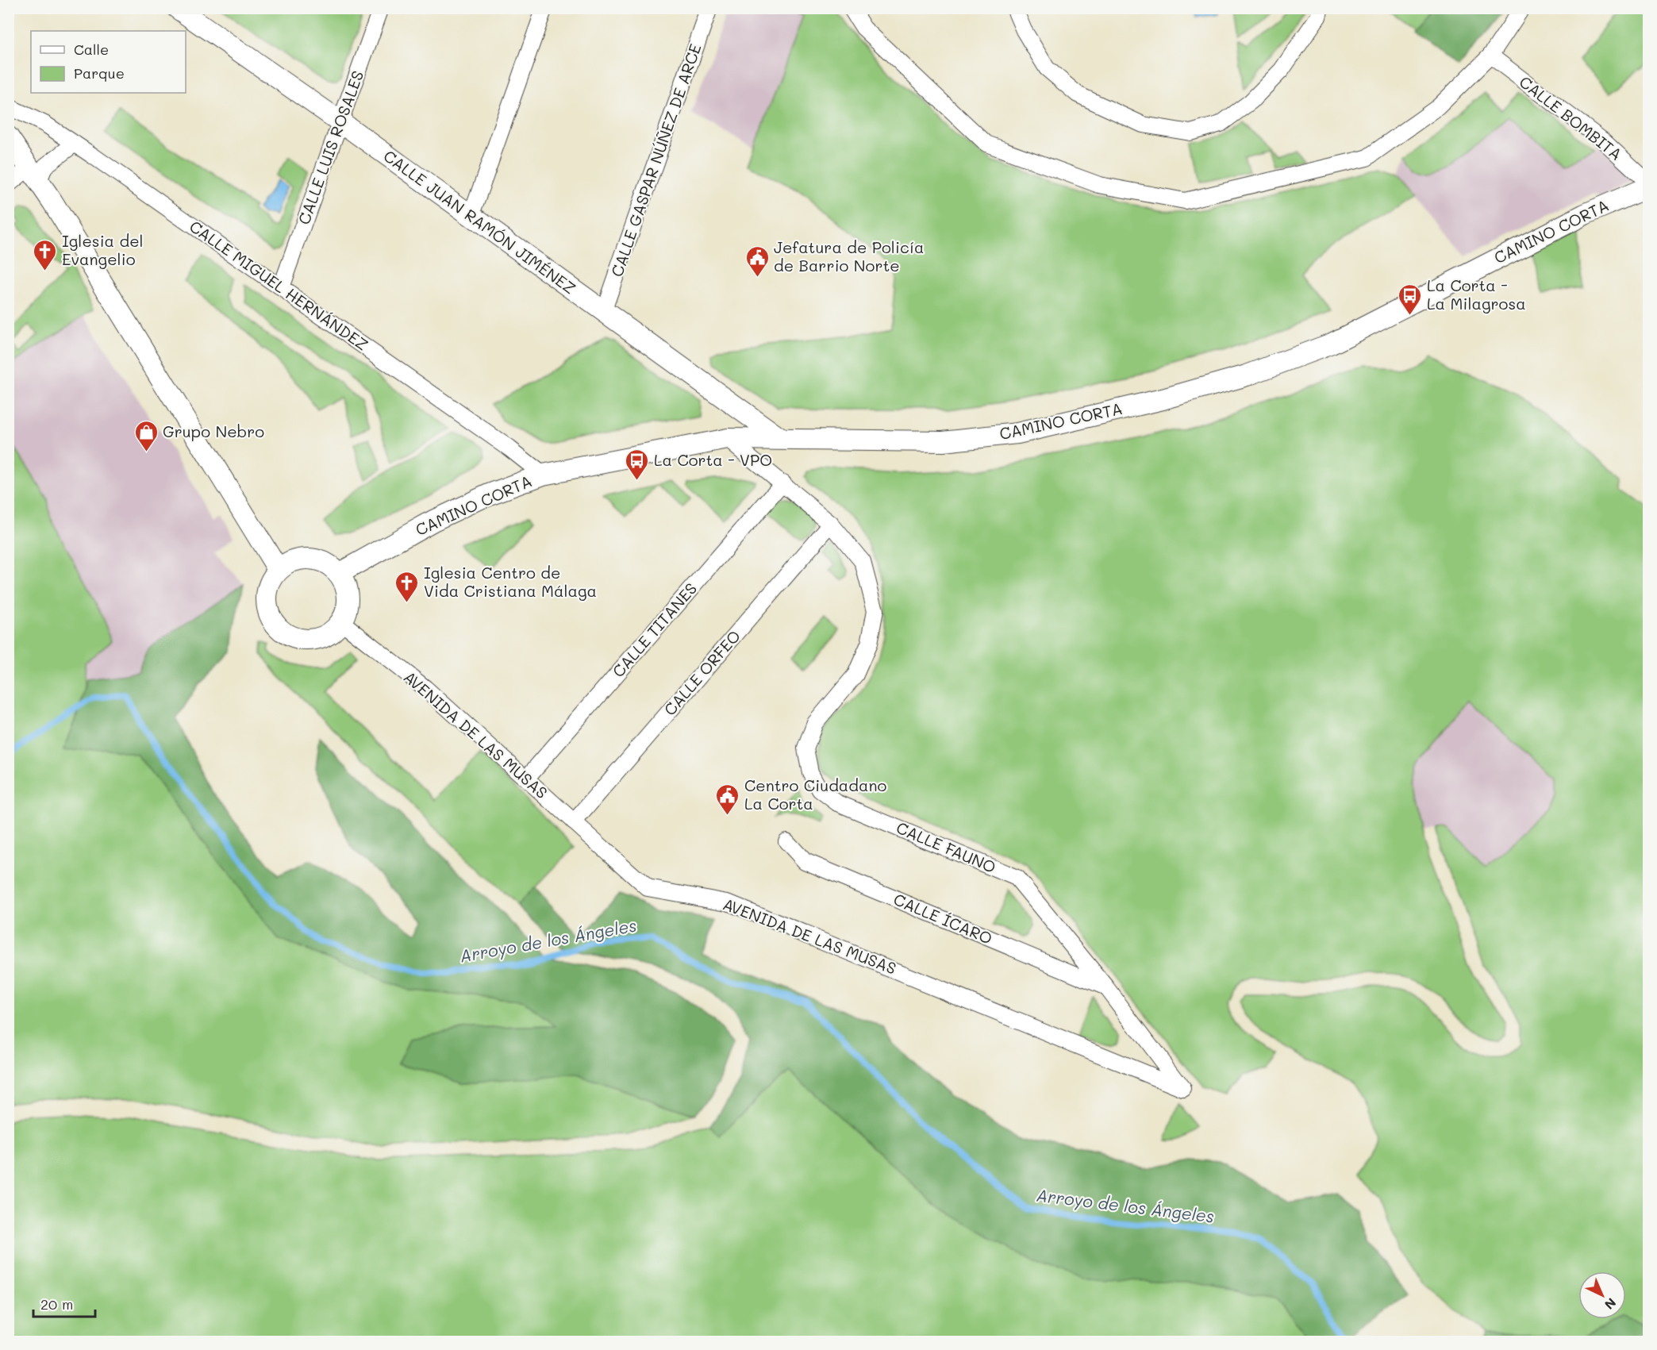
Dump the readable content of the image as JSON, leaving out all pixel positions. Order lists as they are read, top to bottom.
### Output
{
  "streets": {
    "street": [
      "CALLE BOMBITA",
      "CALLE LUIS ROSALES",
      "CALLE GASPAR NÚÑEZ DE ARCE",
      "CALLE JUAN RAMÓN JIMÉNEZ",
      "CAMINO CORTA",
      "CALLE MIGUEL HERNÁNDEZ",
      "CALLE TITANES",
      "CALLE ORFEO",
      "AVENIDA DE LAS MUSAS",
      "CALLE FAUNO",
      "CALLE ÍCARO"
    ]
  },
  "crossings": [
    ["CALLE BOMBITA", "CAMINO CORTA"],
    ["CALLE LUIS ROSALES", "CALLE JUAN RAMÓN JIMÉNEZ"],
    ["CALLE LUIS ROSALES", "CALLE MIGUEL HERNÁNDEZ"],
    ["CALLE GASPAR NÚÑEZ DE ARCE", "CALLE JUAN RAMÓN JIMÉNEZ"],
    ["CALLE JUAN RAMÓN JIMÉNEZ", "CAMINO CORTA"],
    ["CAMINO CORTA", "CALLE MIGUEL HERNÁNDEZ"],
    ["CAMINO CORTA", "AVENIDA DE LAS MUSAS"],
    ["CAMINO CORTA", "CALLE FAUNO"],
    ["CALLE TITANES", "AVENIDA DE LAS MUSAS"],
    ["CALLE TITANES", "CALLE FAUNO"],
    ["CALLE ORFEO", "AVENIDA DE LAS MUSAS"],
    ["CALLE ORFEO", "CALLE FAUNO"],
    ["AVENIDA DE LAS MUSAS", "CALLE FAUNO"],
    ["CALLE FAUNO", "CALLE ÍCARO"]
  ],
  "water": ["Arroyo de los Ángeles"],
  "places": {
    "church": ["Iglesia del Evangelio", "Iglesia Centro de Vida Cristiana Málaga"],
    "public building": ["Jefatura de Policía de Barrio Norte", "Centro Ciudadano La Corta"],
    "bus stop": ["La Corta - La Milagrosa", "La Corta - VPO"],
    "shop": ["Grupo Nebro"]
  },
  "legend": ["Calle", "Parque"],
  "scale_bar": "20 m",
  "north": "bottom right"
}
